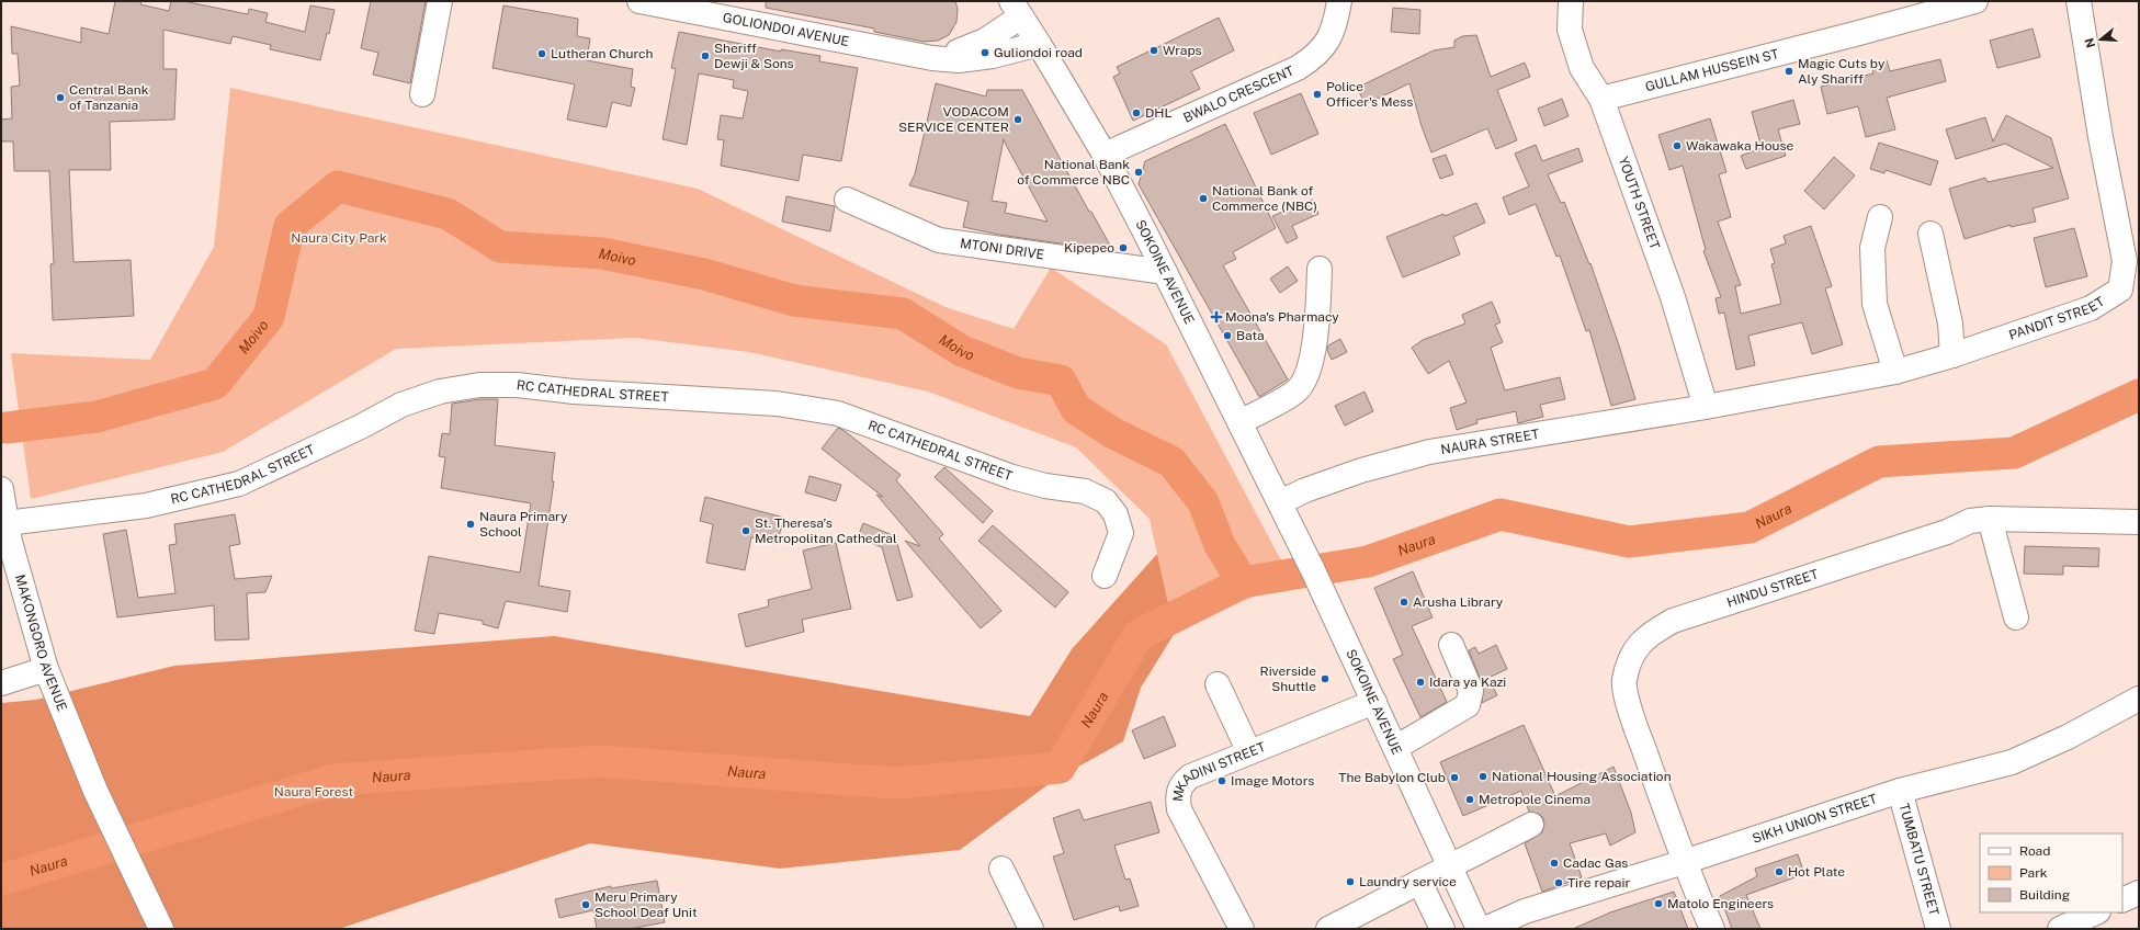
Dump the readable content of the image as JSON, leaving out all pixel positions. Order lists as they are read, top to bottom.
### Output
{
  "streets": {
    "street": [
      "GOLIONDOI AVENUE",
      "GULLAM HUSSEIN ST",
      "BWALO CRESCENT",
      "YOUTH STREET",
      "MTONI DRIVE",
      "SOKOINE AVENUE",
      "PANDIT STREET",
      "RC CATHEDRAL STREET",
      "NAURA STREET",
      "HINDU STREET",
      "MAKONGORO AVENUE",
      "MKADINI STREET",
      "SIKH UNION STREET",
      "TUMBATU STREET"
    ]
  },
  "crossings": [
    ["GOLIONDOI AVENUE", "SOKOINE AVENUE"],
    ["GULLAM HUSSEIN ST", "YOUTH STREET"],
    ["BWALO CRESCENT", "SOKOINE AVENUE"],
    ["YOUTH STREET", "PANDIT STREET"],
    ["YOUTH STREET", "NAURA STREET"],
    ["MTONI DRIVE", "SOKOINE AVENUE"],
    ["SOKOINE AVENUE", "NAURA STREET"],
    ["SOKOINE AVENUE", "MKADINI STREET"],
    ["PANDIT STREET", "NAURA STREET"],
    ["RC CATHEDRAL STREET", "MAKONGORO AVENUE"],
    ["HINDU STREET", "SIKH UNION STREET"],
    ["SIKH UNION STREET", "TUMBATU STREET"]
  ],
  "water": ["Moivo", "Naura"],
  "parks": ["Naura City Park", "Naura Forest"],
  "places": {
    "other": [
      "Wraps",
      "Guliondoi road",
      "Lutheran Church",
      "Sheriff Dewji & Sons",
      "Magic Cuts by Aly Shariff",
      "Police Officer's Mess",
      "Central Bank of Tanzania",
      "DHL",
      "VODACOM SERVICE CENTER",
      "Wakawaka House",
      "National Bank of Commerce NBC",
      "National Bank of Commerce (NBC)",
      "Kipepeo",
      "Bata",
      "Naura Primary School",
      "St. Theresa’s Metropolitan Cathedral",
      "Arusha Library",
      "Riverside Shuttle",
      "Idara ya Kazi",
      "National Housing Association",
      "The Babylon Club",
      "Image Motors",
      "Metropole Cinema",
      "Cadac Gas",
      "Hot Plate",
      "Laundry service",
      "Tire repair",
      "Matolo Engineers",
      "Meru Primary School Deaf Unit"
    ],
    "health": ["Moona's Pharmacy"]
  },
  "legend": ["Road", "Park", "Building"],
  "north": "left"
}
